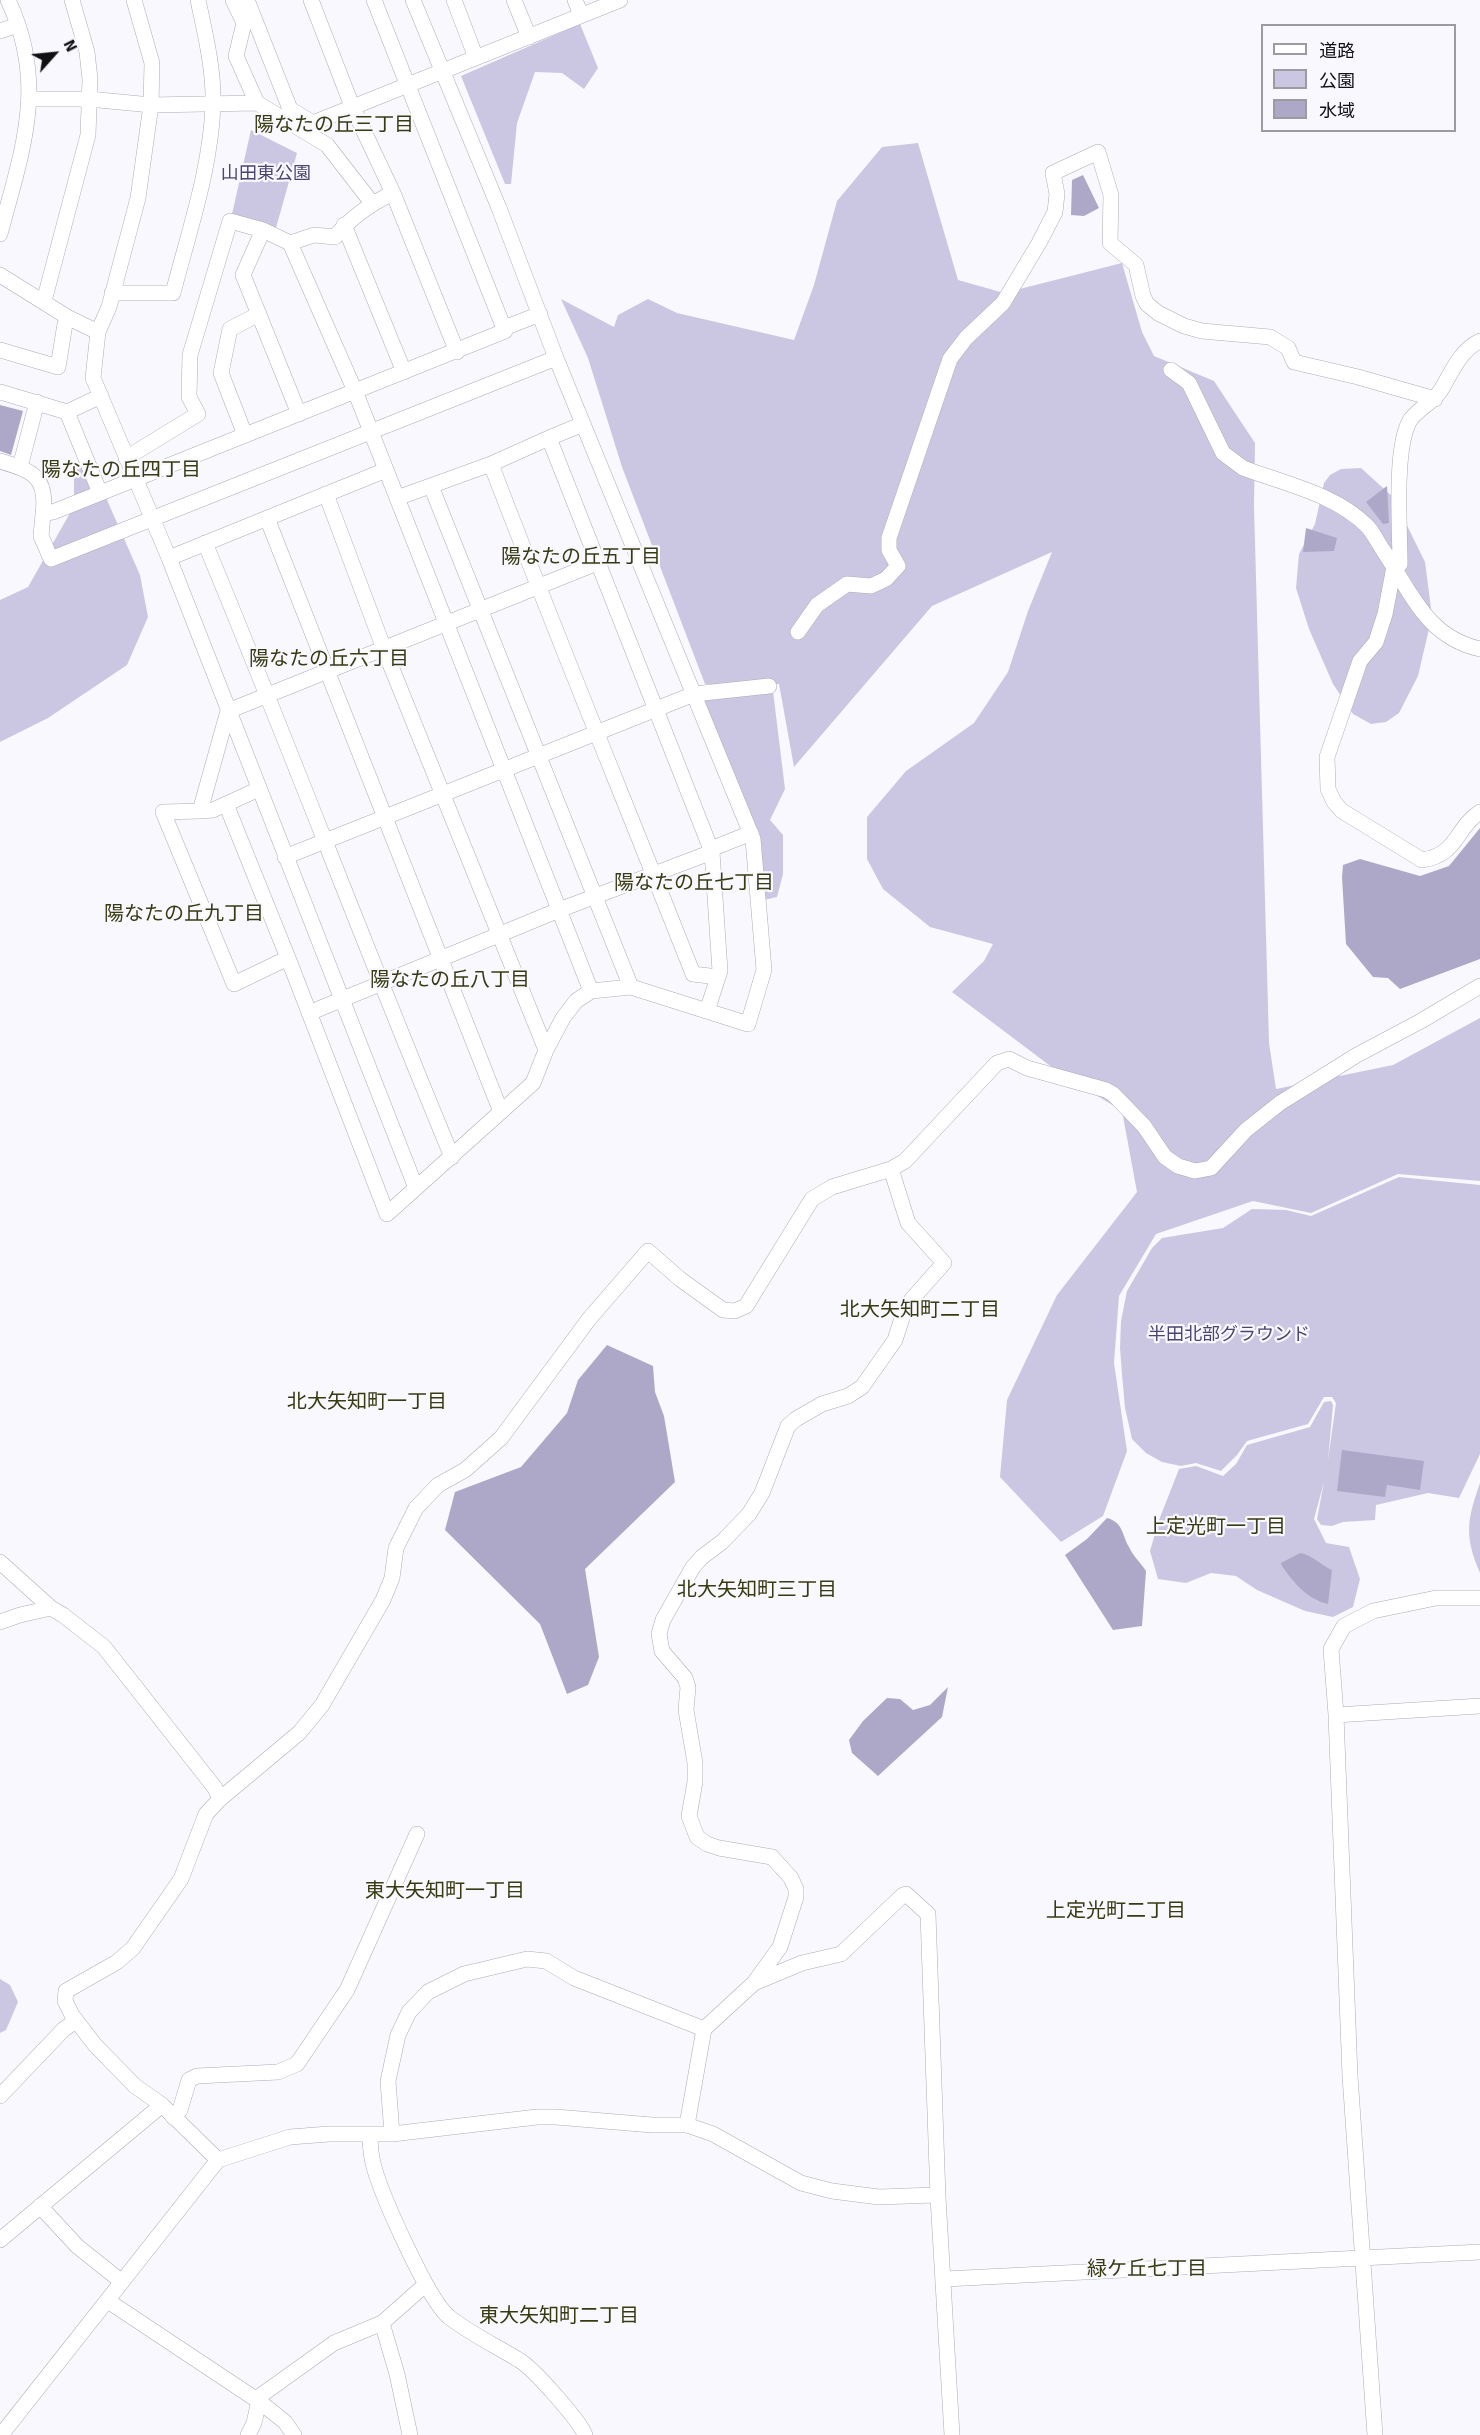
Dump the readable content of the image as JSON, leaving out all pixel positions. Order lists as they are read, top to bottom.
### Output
{
  "districts": [
    "陽なたの丘三丁目",
    "陽なたの丘四丁目",
    "陽なたの丘五丁目",
    "陽なたの丘六丁目",
    "陽なたの丘七丁目",
    "陽なたの丘九丁目",
    "陽なたの丘八丁目",
    "北大矢知町二丁目",
    "北大矢知町一丁目",
    "上定光町一丁目",
    "北大矢知町三丁目",
    "東大矢知町一丁目",
    "上定光町二丁目",
    "緑ケ丘七丁目",
    "東大矢知町二丁目"
  ],
  "parks": ["山田東公園", "半田北部グラウンド"],
  "legend": ["道路", "公園", "水域"],
  "north": "top right"
}
